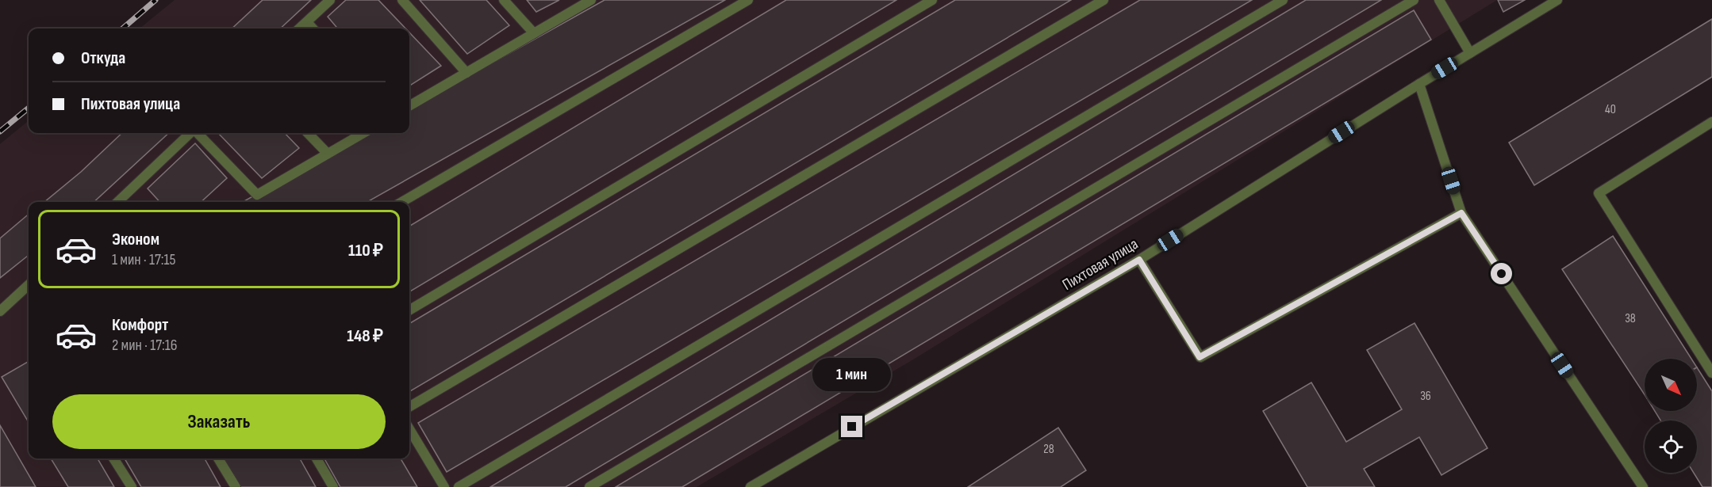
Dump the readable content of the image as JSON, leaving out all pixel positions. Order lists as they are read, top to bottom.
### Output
{
  "streets": {
    "street": ["Пихтовая улица"]
  },
  "house_numbers": [
    "40",
    "38",
    "36",
    "28"
  ],
  "north": "bottom right",
  "page": {
    "banner": ["Откуда", "Пихтовая улица"],
    "list": [
      {
        "name": "Эконом",
        "note": "1 мин · 17:15",
        "value": "110 ₽"
      },
      {
        "name": "Комфорт",
        "note": "2 мин · 17:16",
        "value": "148 ₽"
      }
    ],
    "bubble": "1 мин",
    "buttons": "Заказать"
  }
}
